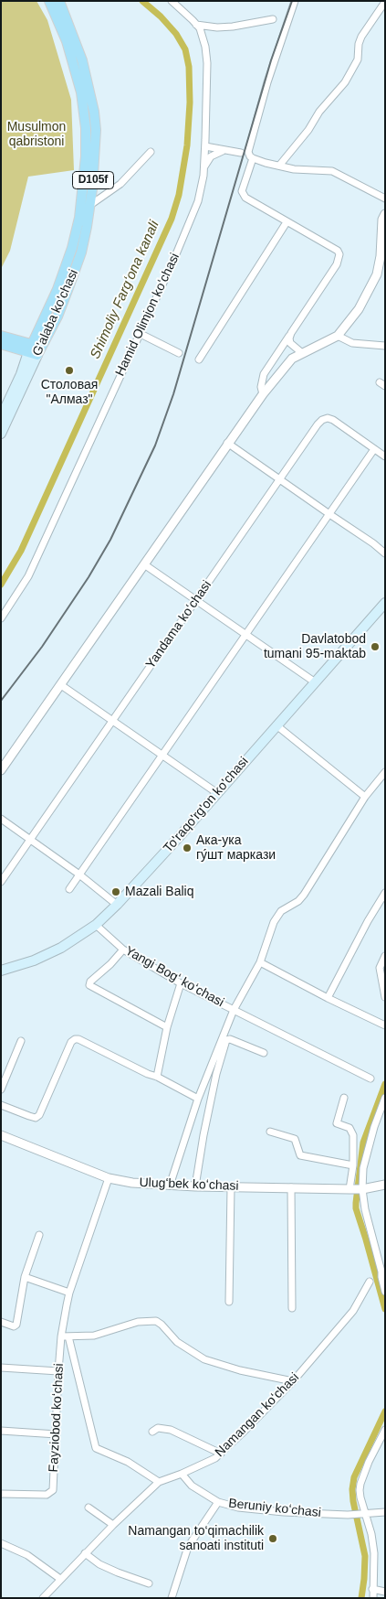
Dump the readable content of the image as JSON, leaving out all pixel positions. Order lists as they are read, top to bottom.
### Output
{
  "streets": {
    "main road": ["D105f", "G'alaba ko'chasi", "To'raqo'rg'on ko'chasi"],
    "street": [
      "Hamid Olimjon koʻchasi",
      "Yandama koʻchasi",
      "Yangi Bogʻ koʻchasi",
      "Ulugʻbek koʻchasi",
      "Namangan koʻchasi",
      "Fayziobod koʻchasi",
      "Beruniy koʻchasi"
    ]
  },
  "crossings": [
    ["To'raqo'rg'on ko'chasi", "Yangi Bogʻ koʻchasi"],
    ["Ulugʻbek koʻchasi", "Fayziobod koʻchasi"]
  ],
  "water": ["Shimoliy Fargʻona kanali"],
  "parks": ["Musulmon qabristoni"],
  "places": [
    "Столовая \"Алмаз\"",
    "Davlatobod tumani 95-maktab",
    "Ака-ука гу́шт маркази",
    "Mazali Baliq",
    "Namangan to‘qimachilik sanoati instituti"
  ]
}
